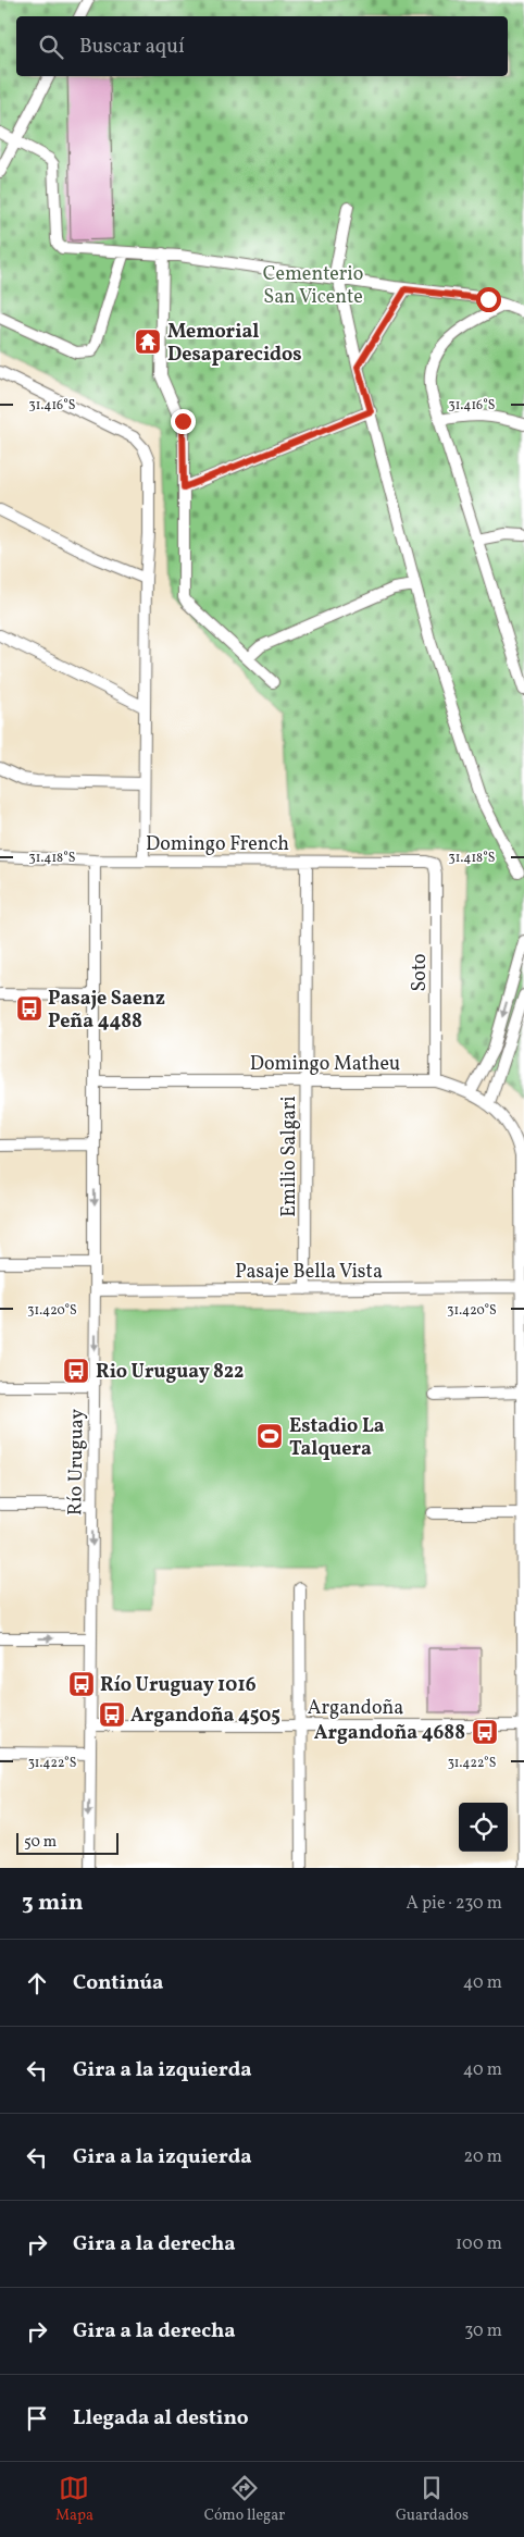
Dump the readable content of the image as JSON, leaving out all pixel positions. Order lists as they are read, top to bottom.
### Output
{
  "streets": {
    "street": [
      "Domingo French",
      "Soto",
      "Domingo Matheu",
      "Emilio Salgari",
      "Pasaje Bella Vista",
      "Río Uruguay",
      "Argandoña"
    ]
  },
  "crossings": [
    ["Domingo French", "Soto"],
    ["Domingo French", "Emilio Salgari"],
    ["Domingo French", "Río Uruguay"],
    ["Soto", "Domingo Matheu"],
    ["Domingo Matheu", "Emilio Salgari"],
    ["Domingo Matheu", "Pasaje Bella Vista"],
    ["Domingo Matheu", "Río Uruguay"],
    ["Emilio Salgari", "Pasaje Bella Vista"],
    ["Pasaje Bella Vista", "Río Uruguay"],
    ["Río Uruguay", "Argandoña"]
  ],
  "one_way": ["Río Uruguay"],
  "parks": ["Cementerio San Vicente"],
  "places": {
    "temple": ["Memorial Desaparecidos"],
    "bus stop": [
      "Pasaje Saenz Peña 4488",
      "Rio Uruguay 822",
      "Río Uruguay 1016",
      "Argandoña 4505",
      "Argandoña 4688"
    ],
    "sports": ["Estadio La Talquera"]
  },
  "scale_bar": "50 m",
  "page": {
    "search": "Buscar aquí",
    "scale": "50 m",
    "heading": ["3 min", "A pie · 230 m"],
    "list": [
      ["Continúa", "40 m"],
      ["Gira a la izquierda", "40 m"],
      ["Gira a la izquierda", "20 m"],
      ["Gira a la derecha", "100 m"],
      ["Gira a la derecha", "30 m"],
      "Llegada al destino"
    ],
    "nav": ["Mapa", "Cómo llegar", "Guardados"]
  },
  "coordinates": [
    "31.416°S",
    "31.418°S",
    "31.420°S",
    "31.422°S"
  ]
}
